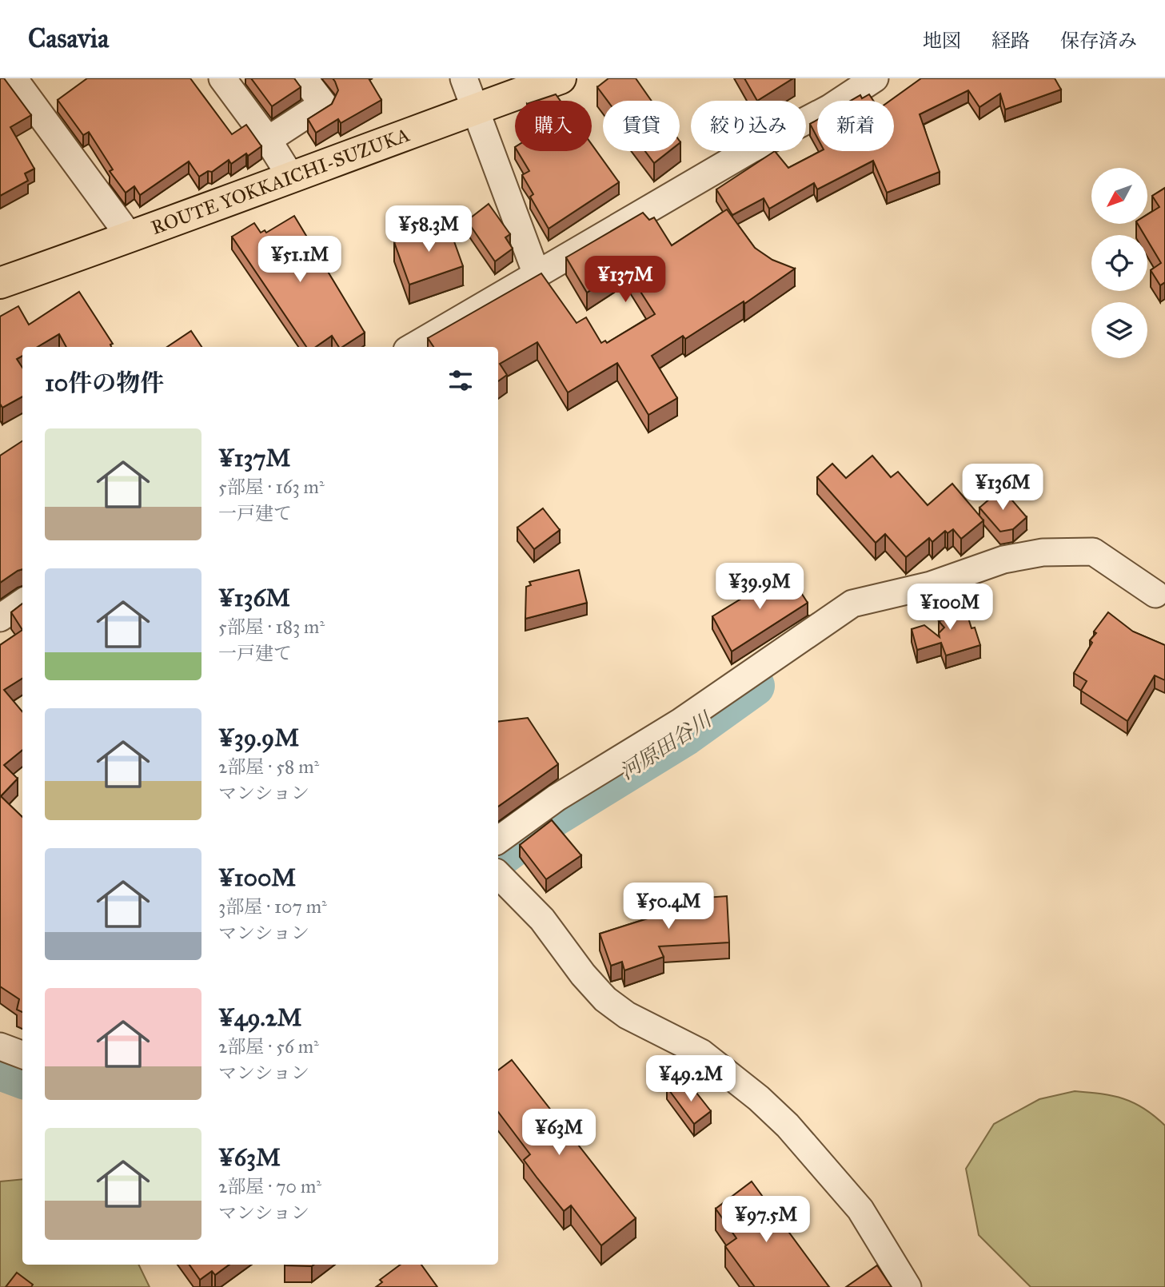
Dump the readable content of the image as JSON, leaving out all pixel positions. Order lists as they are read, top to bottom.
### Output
{
  "streets": {
    "main road": ["ROUTE YOKKAICHI-SUZUKA"]
  },
  "water": ["河原田谷川"],
  "north": "bottom left",
  "page": {
    "header": "Casavia",
    "nav": ["地図", "経路", "保存済み"],
    "chip": [
      "購入",
      "賃貸",
      "絞り込み",
      "新着"
    ],
    "price": [
      "¥58.3M",
      "¥51.1M",
      "¥137M",
      "¥136M",
      "¥39.9M",
      "¥100M",
      "¥50.4M",
      "¥49.2M",
      "¥63M",
      "¥97.5M"
    ],
    "heading": "10件の物件",
    "list": [
      {
        "name": "¥137M",
        "note": "5部屋 · 163 m² · 一戸建て"
      },
      {
        "name": "¥136M",
        "note": "5部屋 · 183 m² · 一戸建て"
      },
      {
        "name": "¥39.9M",
        "note": "2部屋 · 58 m² · マンション"
      },
      {
        "name": "¥100M",
        "note": "3部屋 · 107 m² · マンション"
      },
      {
        "name": "¥49.2M",
        "note": "2部屋 · 56 m² · マンション"
      },
      {
        "name": "¥63M",
        "note": "2部屋 · 70 m² · マンション"
      }
    ]
  }
}
